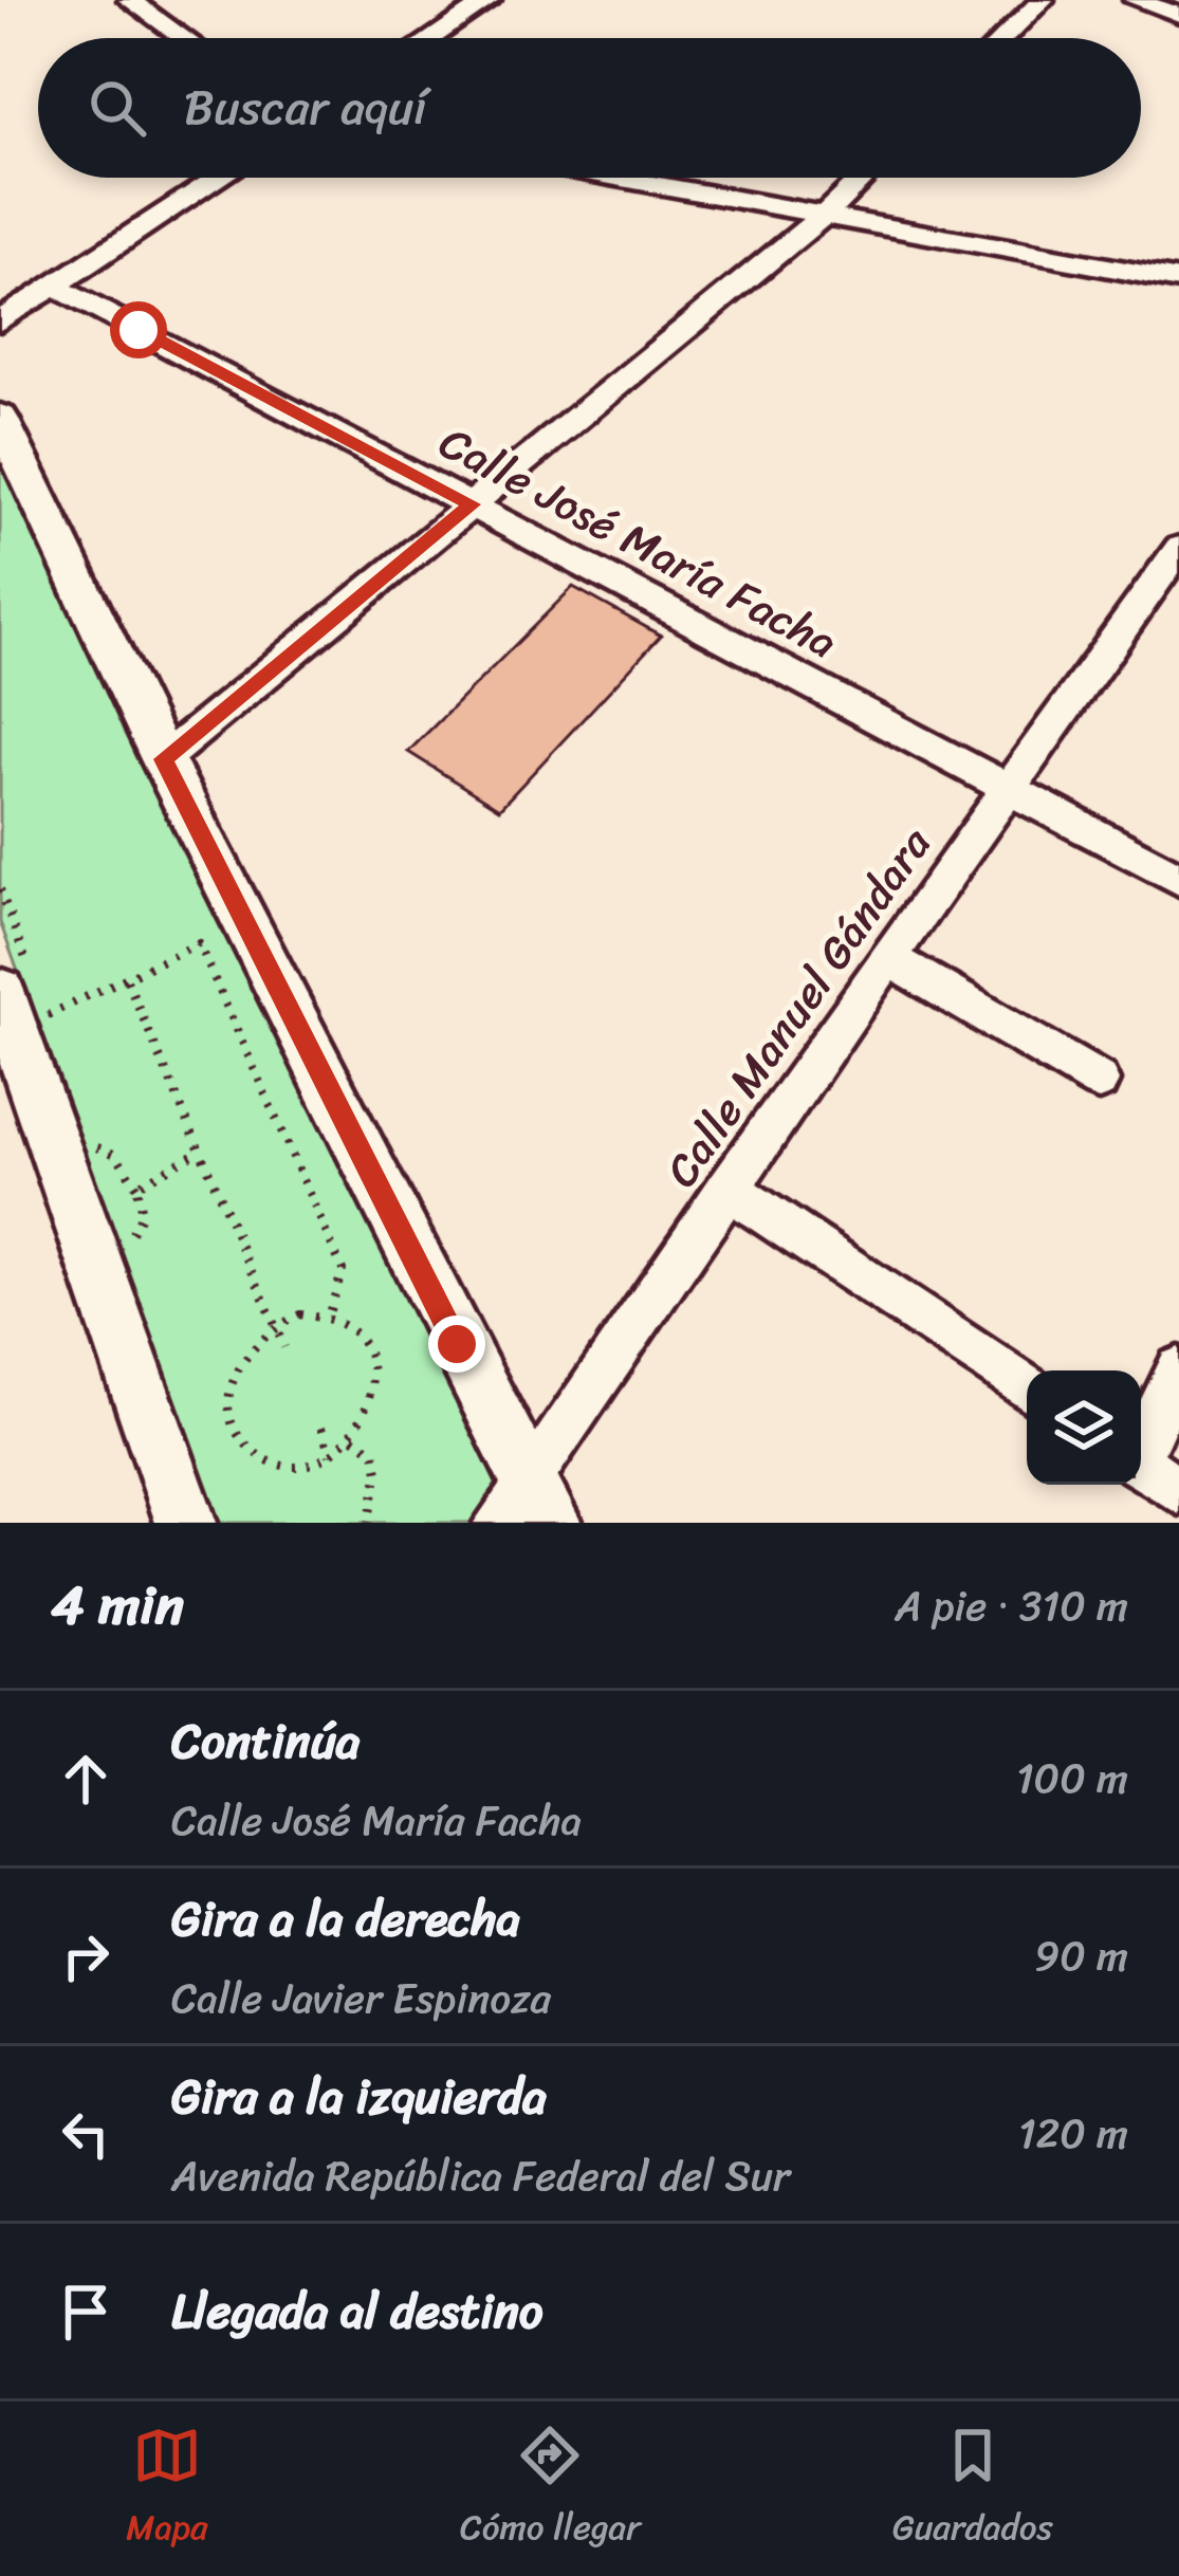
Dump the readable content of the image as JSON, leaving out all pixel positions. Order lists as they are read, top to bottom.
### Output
{
  "streets": {
    "street": ["Calle José María Facha", "Calle Manuel Gándara"]
  },
  "crossings": [
    ["Calle José María Facha", "Calle Manuel Gándara"]
  ],
  "page": {
    "search": "Buscar aquí",
    "heading": ["4 min", "A pie · 310 m"],
    "list": [
      ["Continúa", "Calle José María Facha", "100 m"],
      ["Gira a la derecha", "Calle Javier Espinoza", "90 m"],
      ["Gira a la izquierda", "Avenida República Federal del Sur", "120 m"],
      "Llegada al destino"
    ],
    "nav": ["Mapa", "Cómo llegar", "Guardados"]
  }
}
